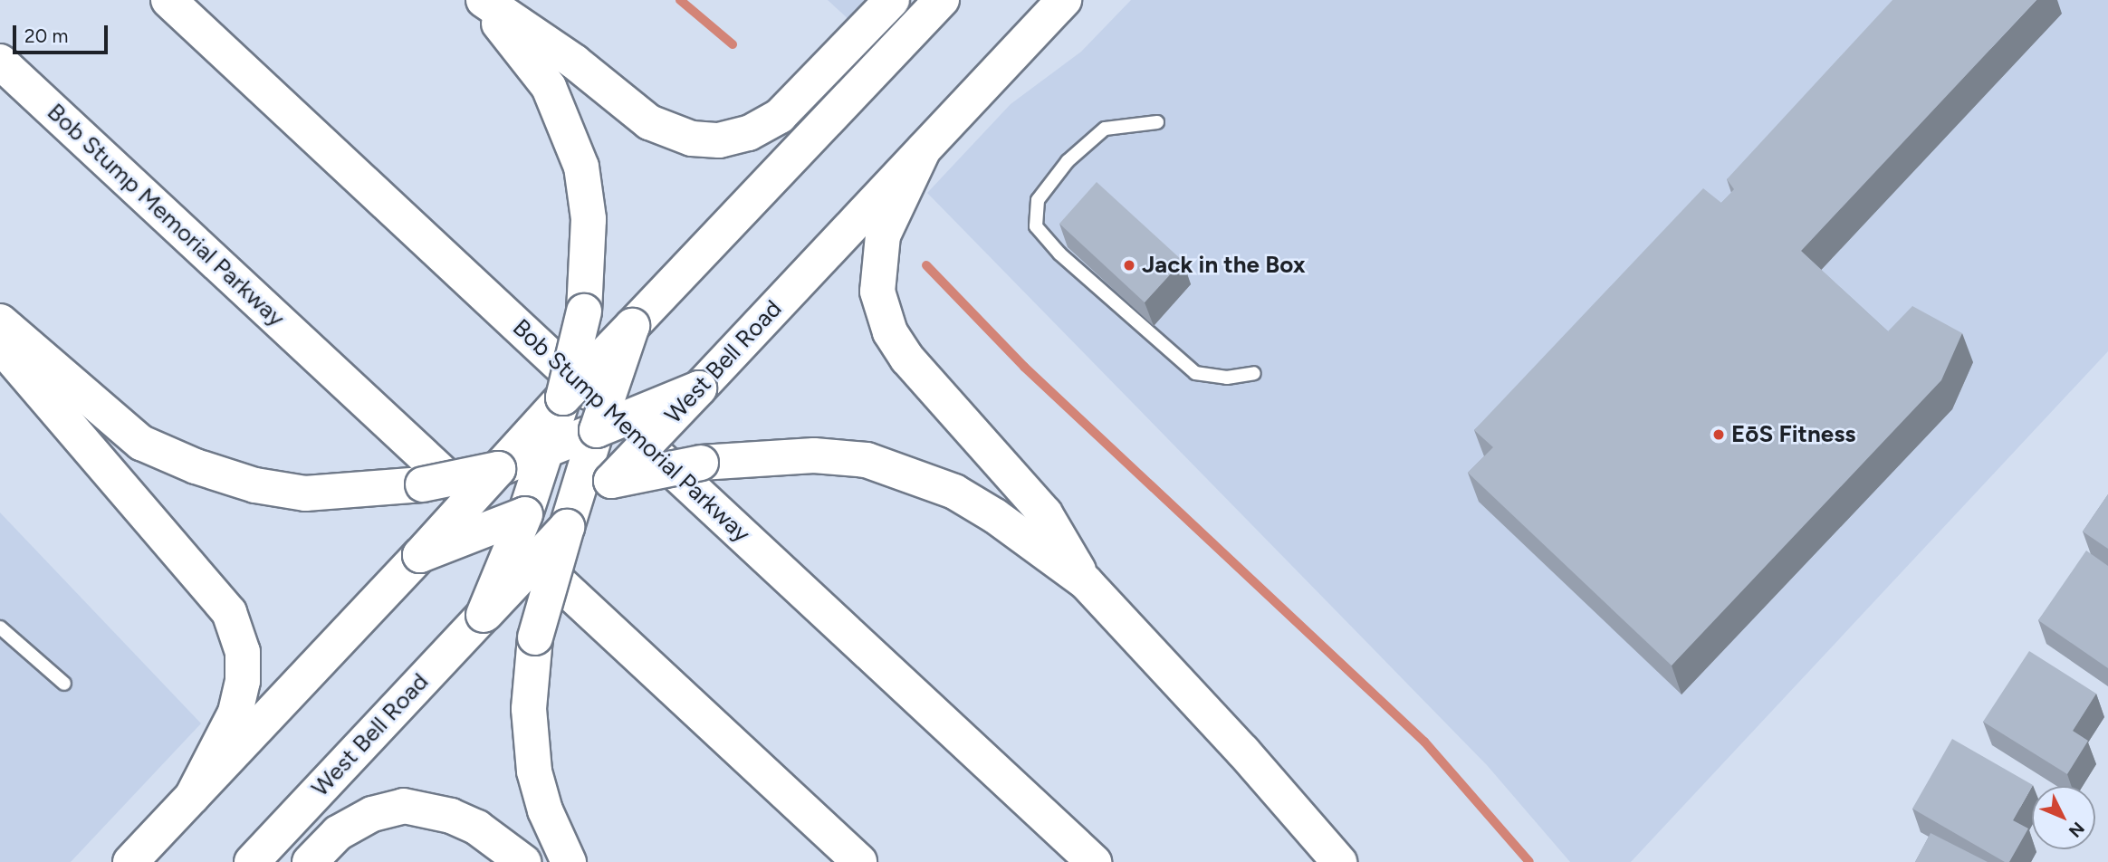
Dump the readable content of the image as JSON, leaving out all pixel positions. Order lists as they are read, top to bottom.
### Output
{
  "streets": {
    "main road": ["Bob Stump Memorial Parkway", "West Bell Road"]
  },
  "places": ["Jack in the Box", "EōS Fitness"],
  "scale_bar": "20 m",
  "north": "bottom right"
}
